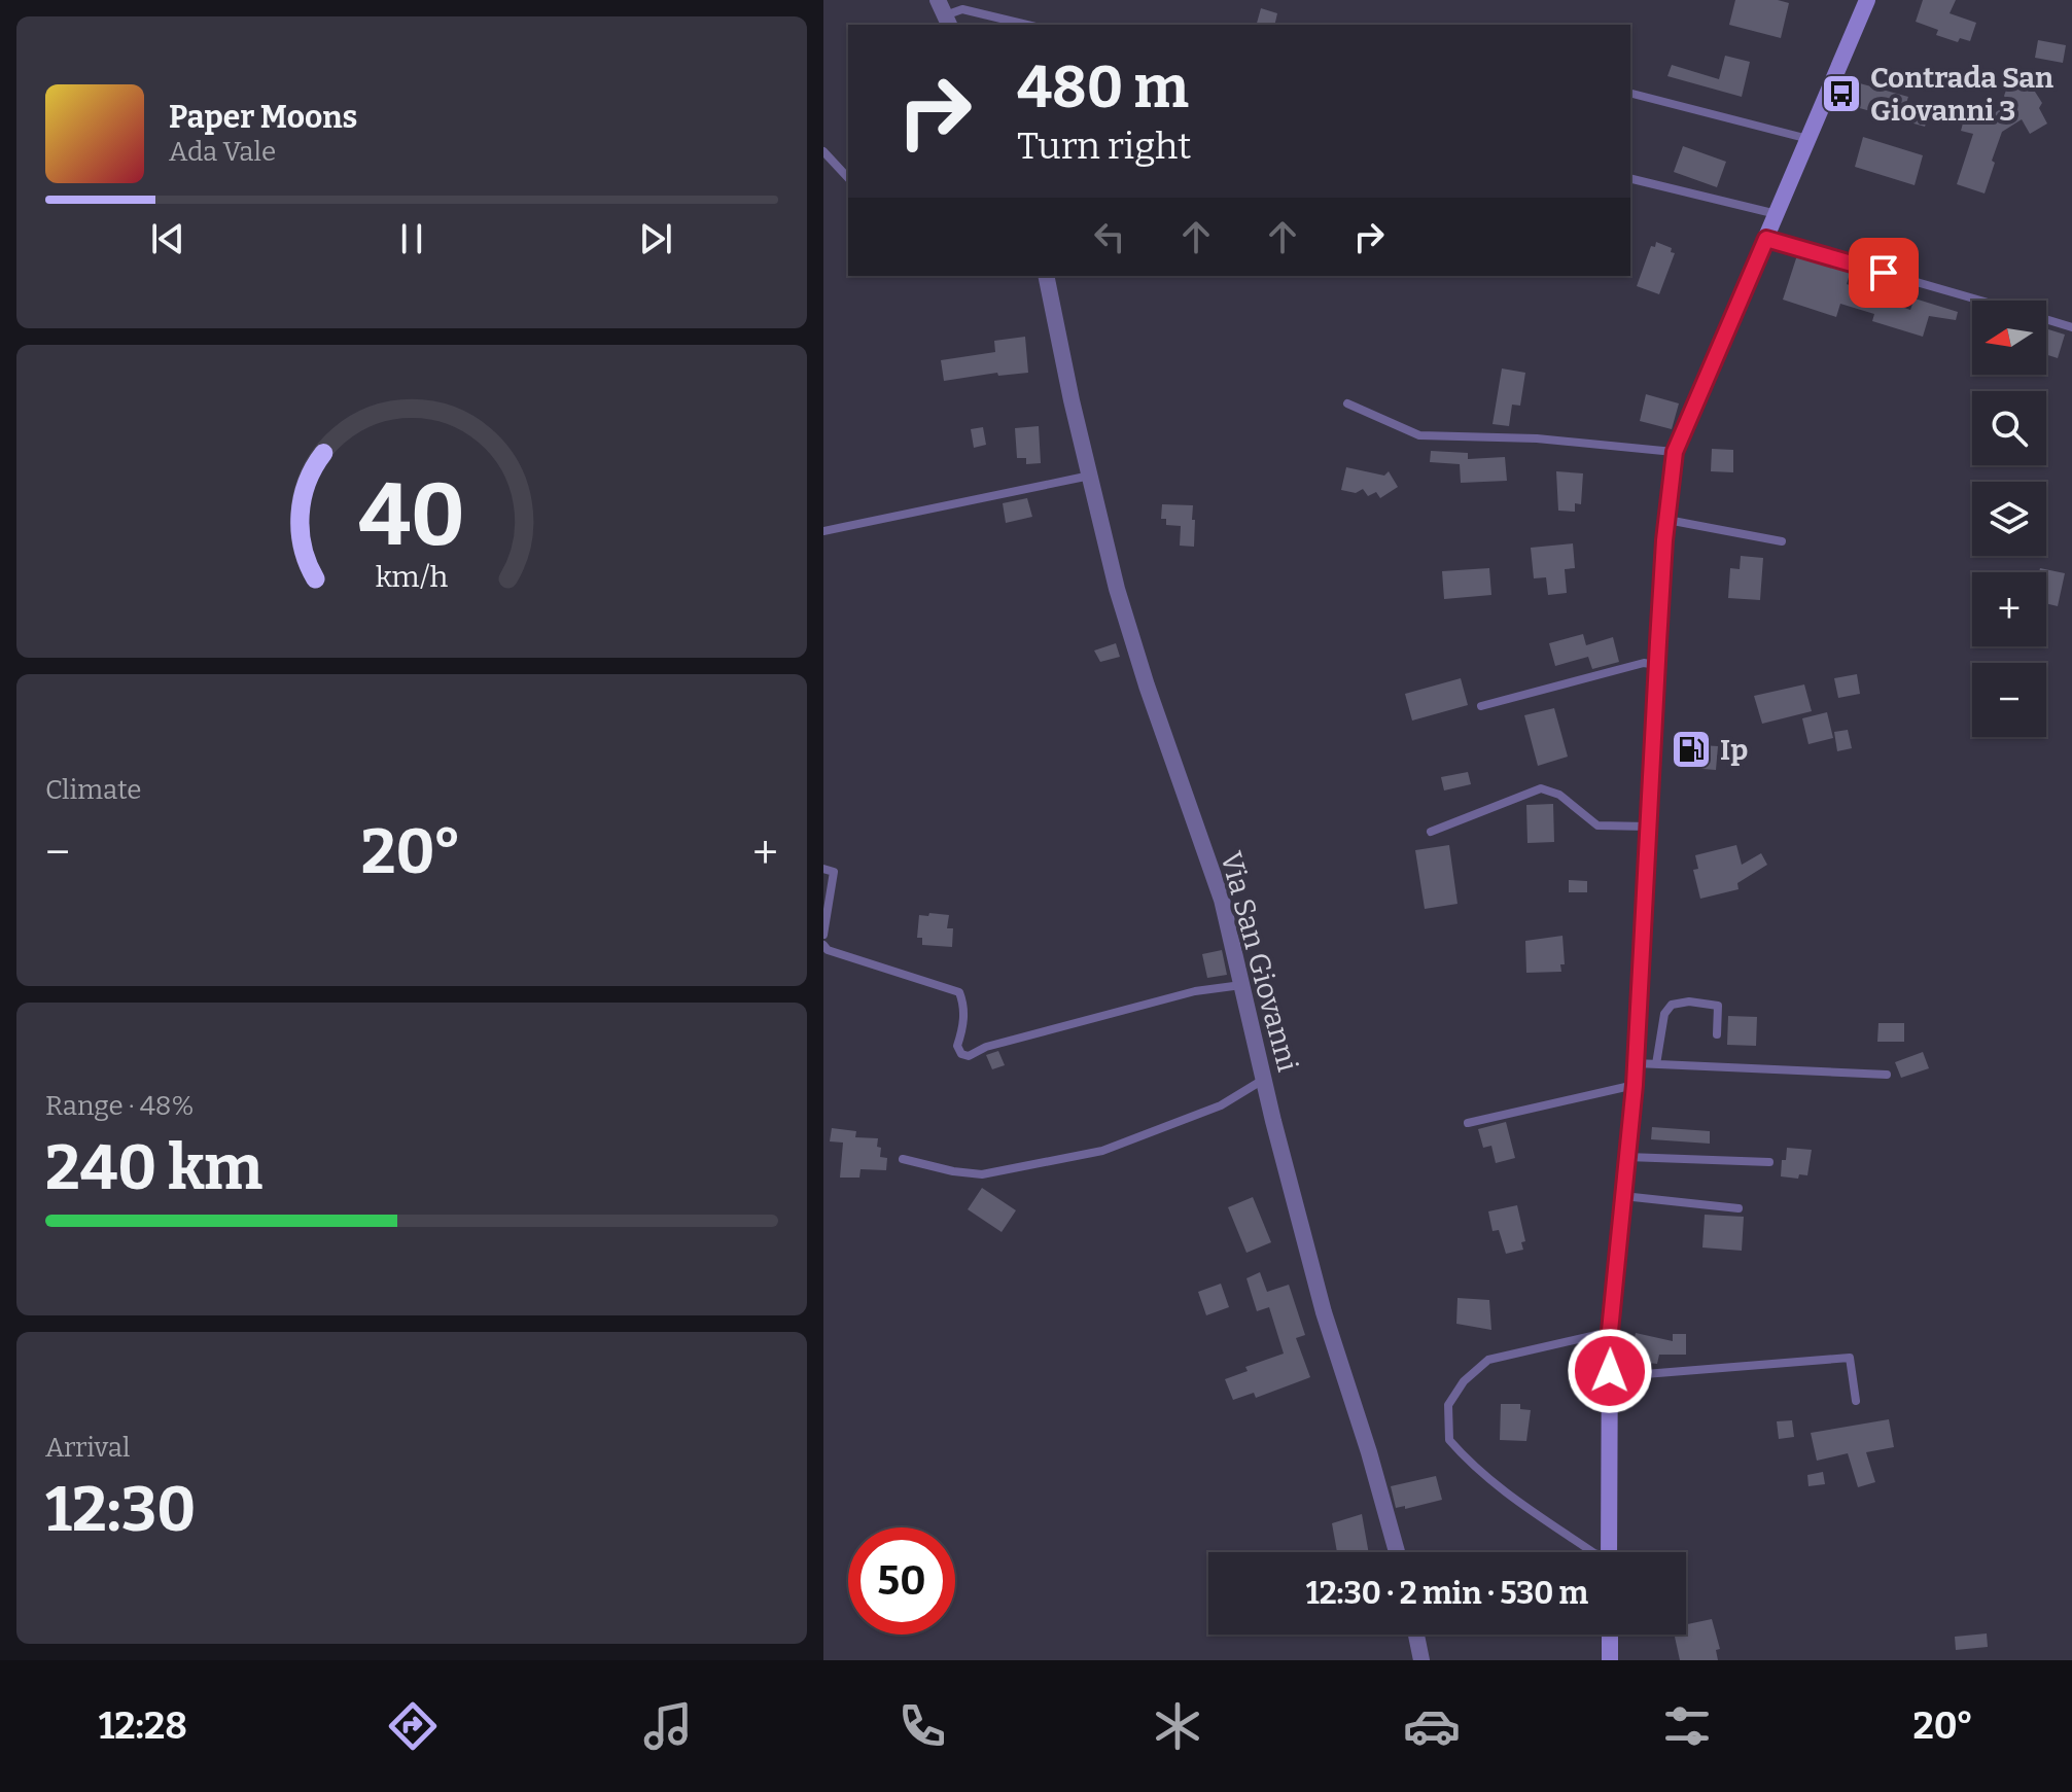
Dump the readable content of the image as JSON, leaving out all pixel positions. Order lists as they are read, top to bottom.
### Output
{
  "streets": {
    "street": ["Via San Giovanni"]
  },
  "places": {
    "bus stop": ["Contrada San Giovanni 3"],
    "fuel station": ["Ip"]
  },
  "north": "left",
  "page": {
    "turn": ["480 m", "Turn right"],
    "song": ["Paper Moons", "Ada Vale"],
    "map_buttons": ["+", "−"],
    "tile": [
      "Climate",
      ["Range · 48%", "240 km"],
      ["Arrival", "12:30"]
    ],
    "heat": ["−", "20°", "+"],
    "limit": "50",
    "trip": "12:30 · 2 min · 530 m",
    "tabs": ["12:28", "20°"],
    "gauge": ["40", "km/h"]
  }
}
